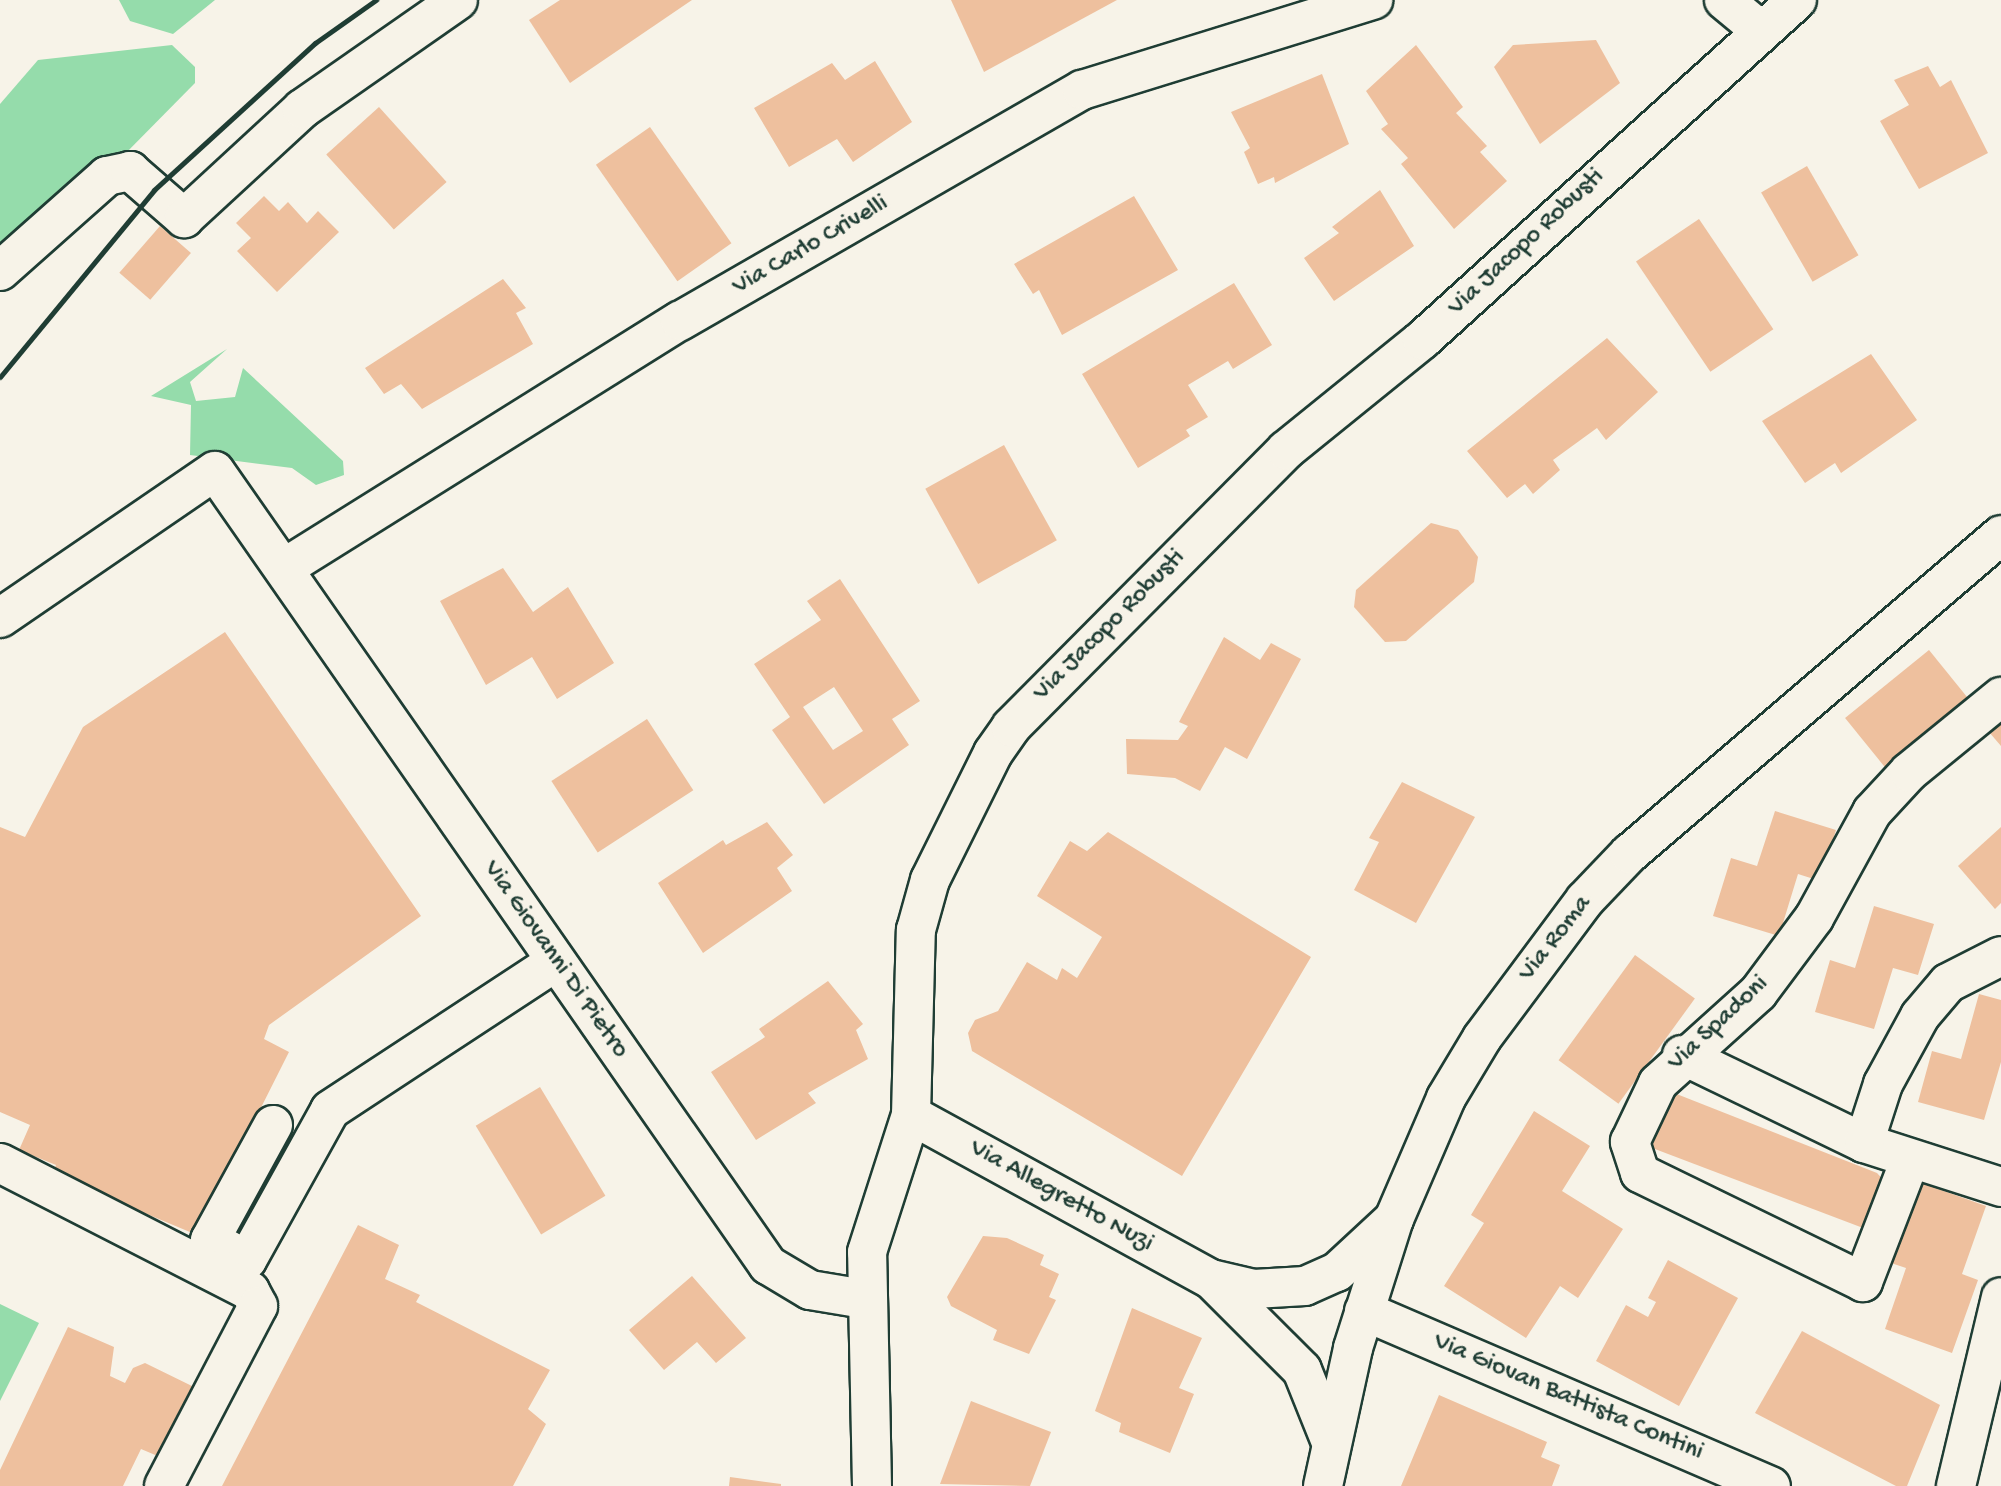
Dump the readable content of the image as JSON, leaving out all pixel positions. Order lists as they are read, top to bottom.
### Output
{
  "streets": {
    "street": [
      "Via Jacopo Robusti",
      "Via Carlo Crivelli",
      "Via Roma",
      "Via Giovanni Di Pietro",
      "Via Spadoni",
      "Via Allegretto Nuzi",
      "Via Giovan Battista Contini"
    ]
  },
  "crossings": [
    ["Via Jacopo Robusti", "Via Giovanni Di Pietro"],
    ["Via Jacopo Robusti", "Via Allegretto Nuzi"],
    ["Via Carlo Crivelli", "Via Giovanni Di Pietro"],
    ["Via Roma", "Via Allegretto Nuzi"],
    ["Via Roma", "Via Giovan Battista Contini"]
  ]
}
